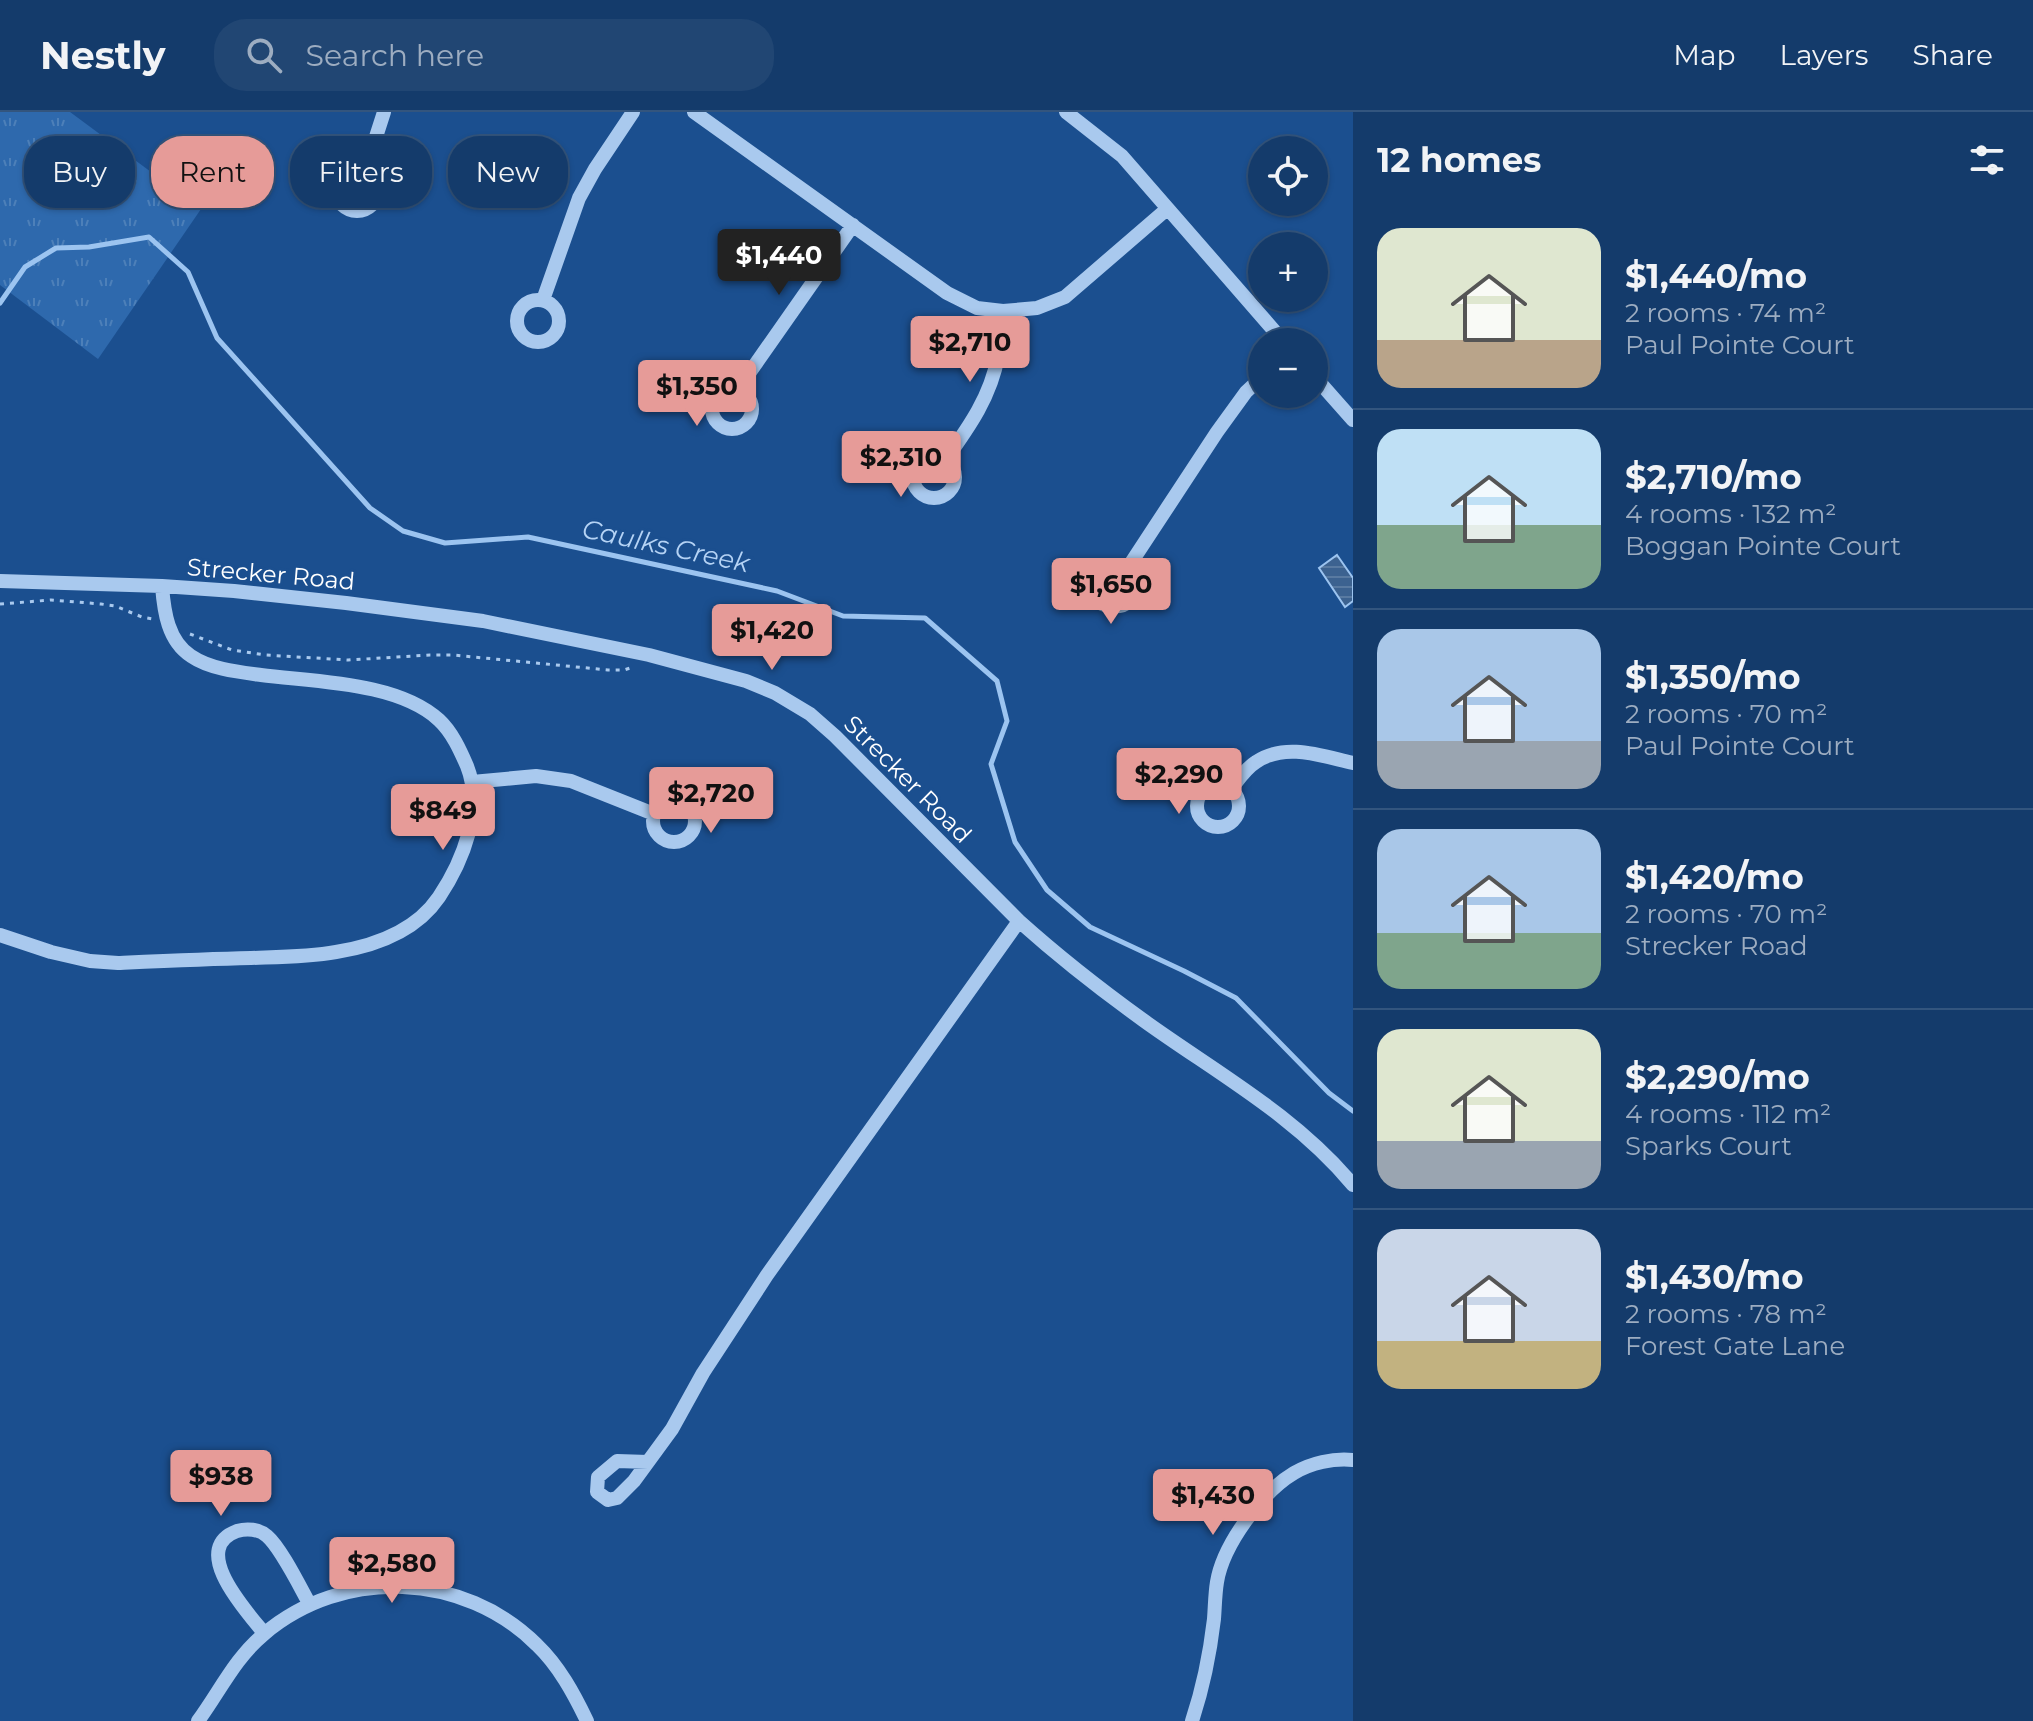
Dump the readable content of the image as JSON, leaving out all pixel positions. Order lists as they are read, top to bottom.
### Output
{
  "streets": {
    "street": ["Strecker Road"]
  },
  "water": ["Caulks Creek"],
  "page": {
    "header": "Nestly",
    "search": "Search here",
    "nav": ["Map", "Layers", "Share"],
    "heading": "12 homes",
    "map_buttons": ["+", "−"],
    "chip": [
      "Buy",
      "Rent",
      "Filters",
      "New"
    ],
    "list": [
      {
        "name": "$1,440/mo",
        "note": "2 rooms · 74 m² · Paul Pointe Court"
      },
      {
        "name": "$2,710/mo",
        "note": "4 rooms · 132 m² · Boggan Pointe Court"
      },
      {
        "name": "$1,350/mo",
        "note": "2 rooms · 70 m² · Paul Pointe Court"
      },
      {
        "name": "$1,420/mo",
        "note": "2 rooms · 70 m² · Strecker Road"
      },
      {
        "name": "$2,290/mo",
        "note": "4 rooms · 112 m² · Sparks Court"
      },
      {
        "name": "$1,430/mo",
        "note": "2 rooms · 78 m² · Forest Gate Lane"
      }
    ],
    "price": [
      "$1,440",
      "$2,710",
      "$1,350",
      "$2,310",
      "$1,650",
      "$1,420",
      "$2,290",
      "$2,720",
      "$849",
      "$938",
      "$1,430",
      "$2,580"
    ]
  }
}
